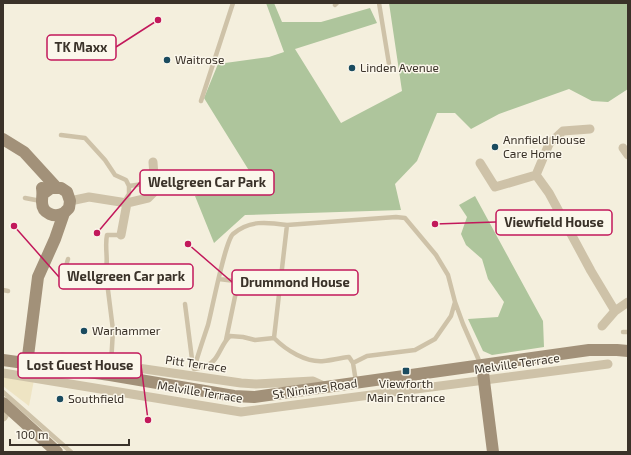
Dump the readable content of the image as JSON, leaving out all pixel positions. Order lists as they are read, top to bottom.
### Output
{
  "streets": {
    "street": ["Melville Terrace", "St Ninians Road"]
  },
  "places": {
    "other": [
      "TK Maxx",
      "Waitrose",
      "Linden Avenue",
      "Annfield House Care Home",
      "Viewfield House",
      "Wellgreen Car park",
      "Wellgreen Car Park",
      "Drummond House",
      "Warhammer",
      "Southfield",
      "Lost Guest House"
    ],
    "transit": ["Viewforth Main Entrance"]
  },
  "scale_bar": "100 m"
}
